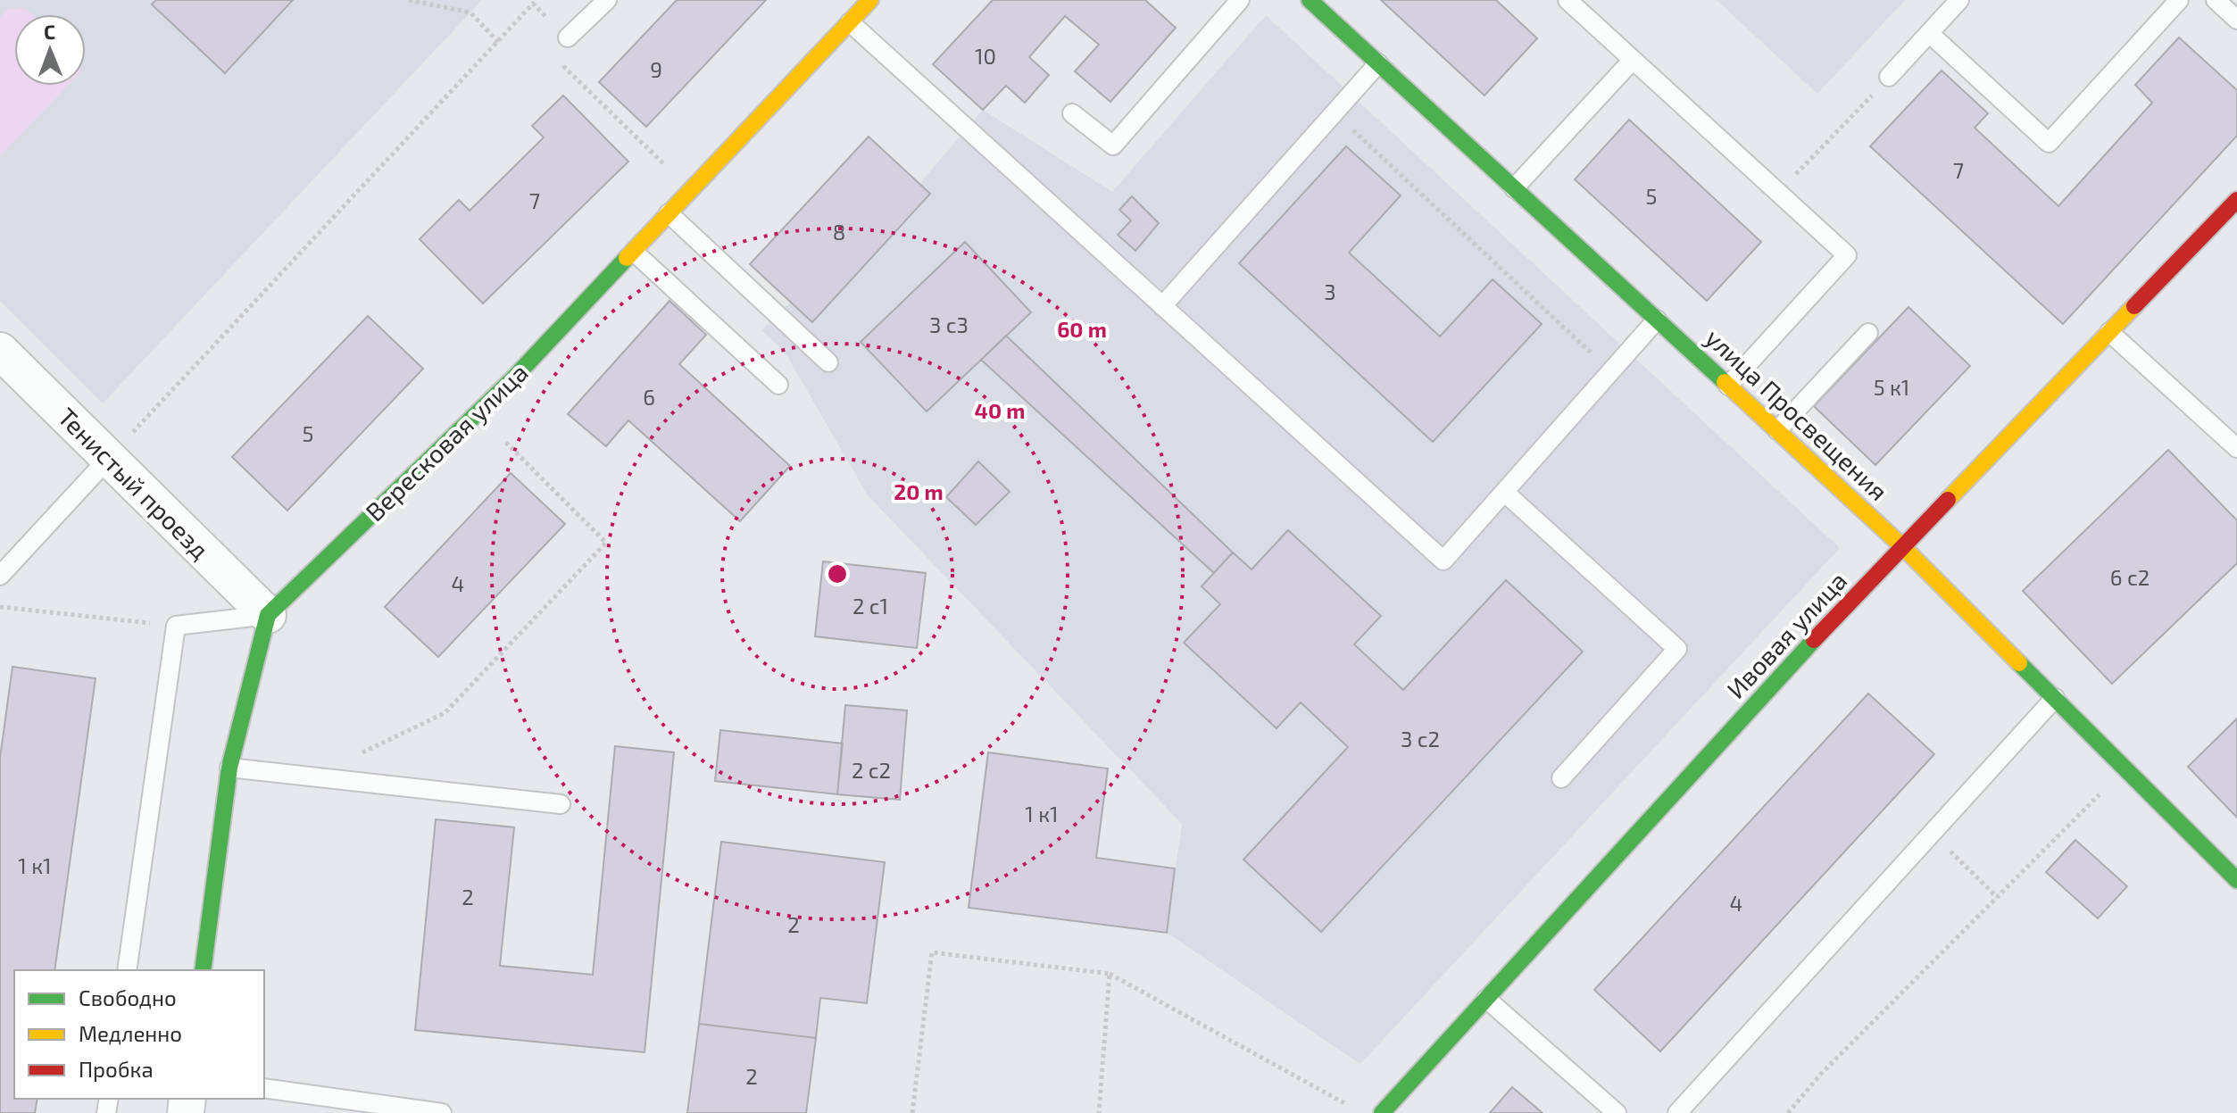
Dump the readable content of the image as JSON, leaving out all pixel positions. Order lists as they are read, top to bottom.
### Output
{
  "streets": {
    "street": [
      "улица Просвещения",
      "Вересковая улица",
      "Тенистый проезд",
      "Ивовая улица"
    ]
  },
  "crossings": [
    ["улица Просвещения", "Ивовая улица"],
    ["Вересковая улица", "Тенистый проезд"]
  ],
  "house_numbers": [
    "10",
    "9",
    "7",
    "5",
    "7",
    "8",
    "3",
    "3 с3",
    "5 к1",
    "6",
    "5",
    "6 с2",
    "4",
    "2 с1",
    "3 с2",
    "2 с2",
    "1 к1",
    "1 к1",
    "2",
    "4",
    "2",
    "2"
  ],
  "legend": ["Свободно", "Медленно", "Пробка"],
  "north": "top",
  "rings": ["60 m", "40 m", "20 m"]
}
